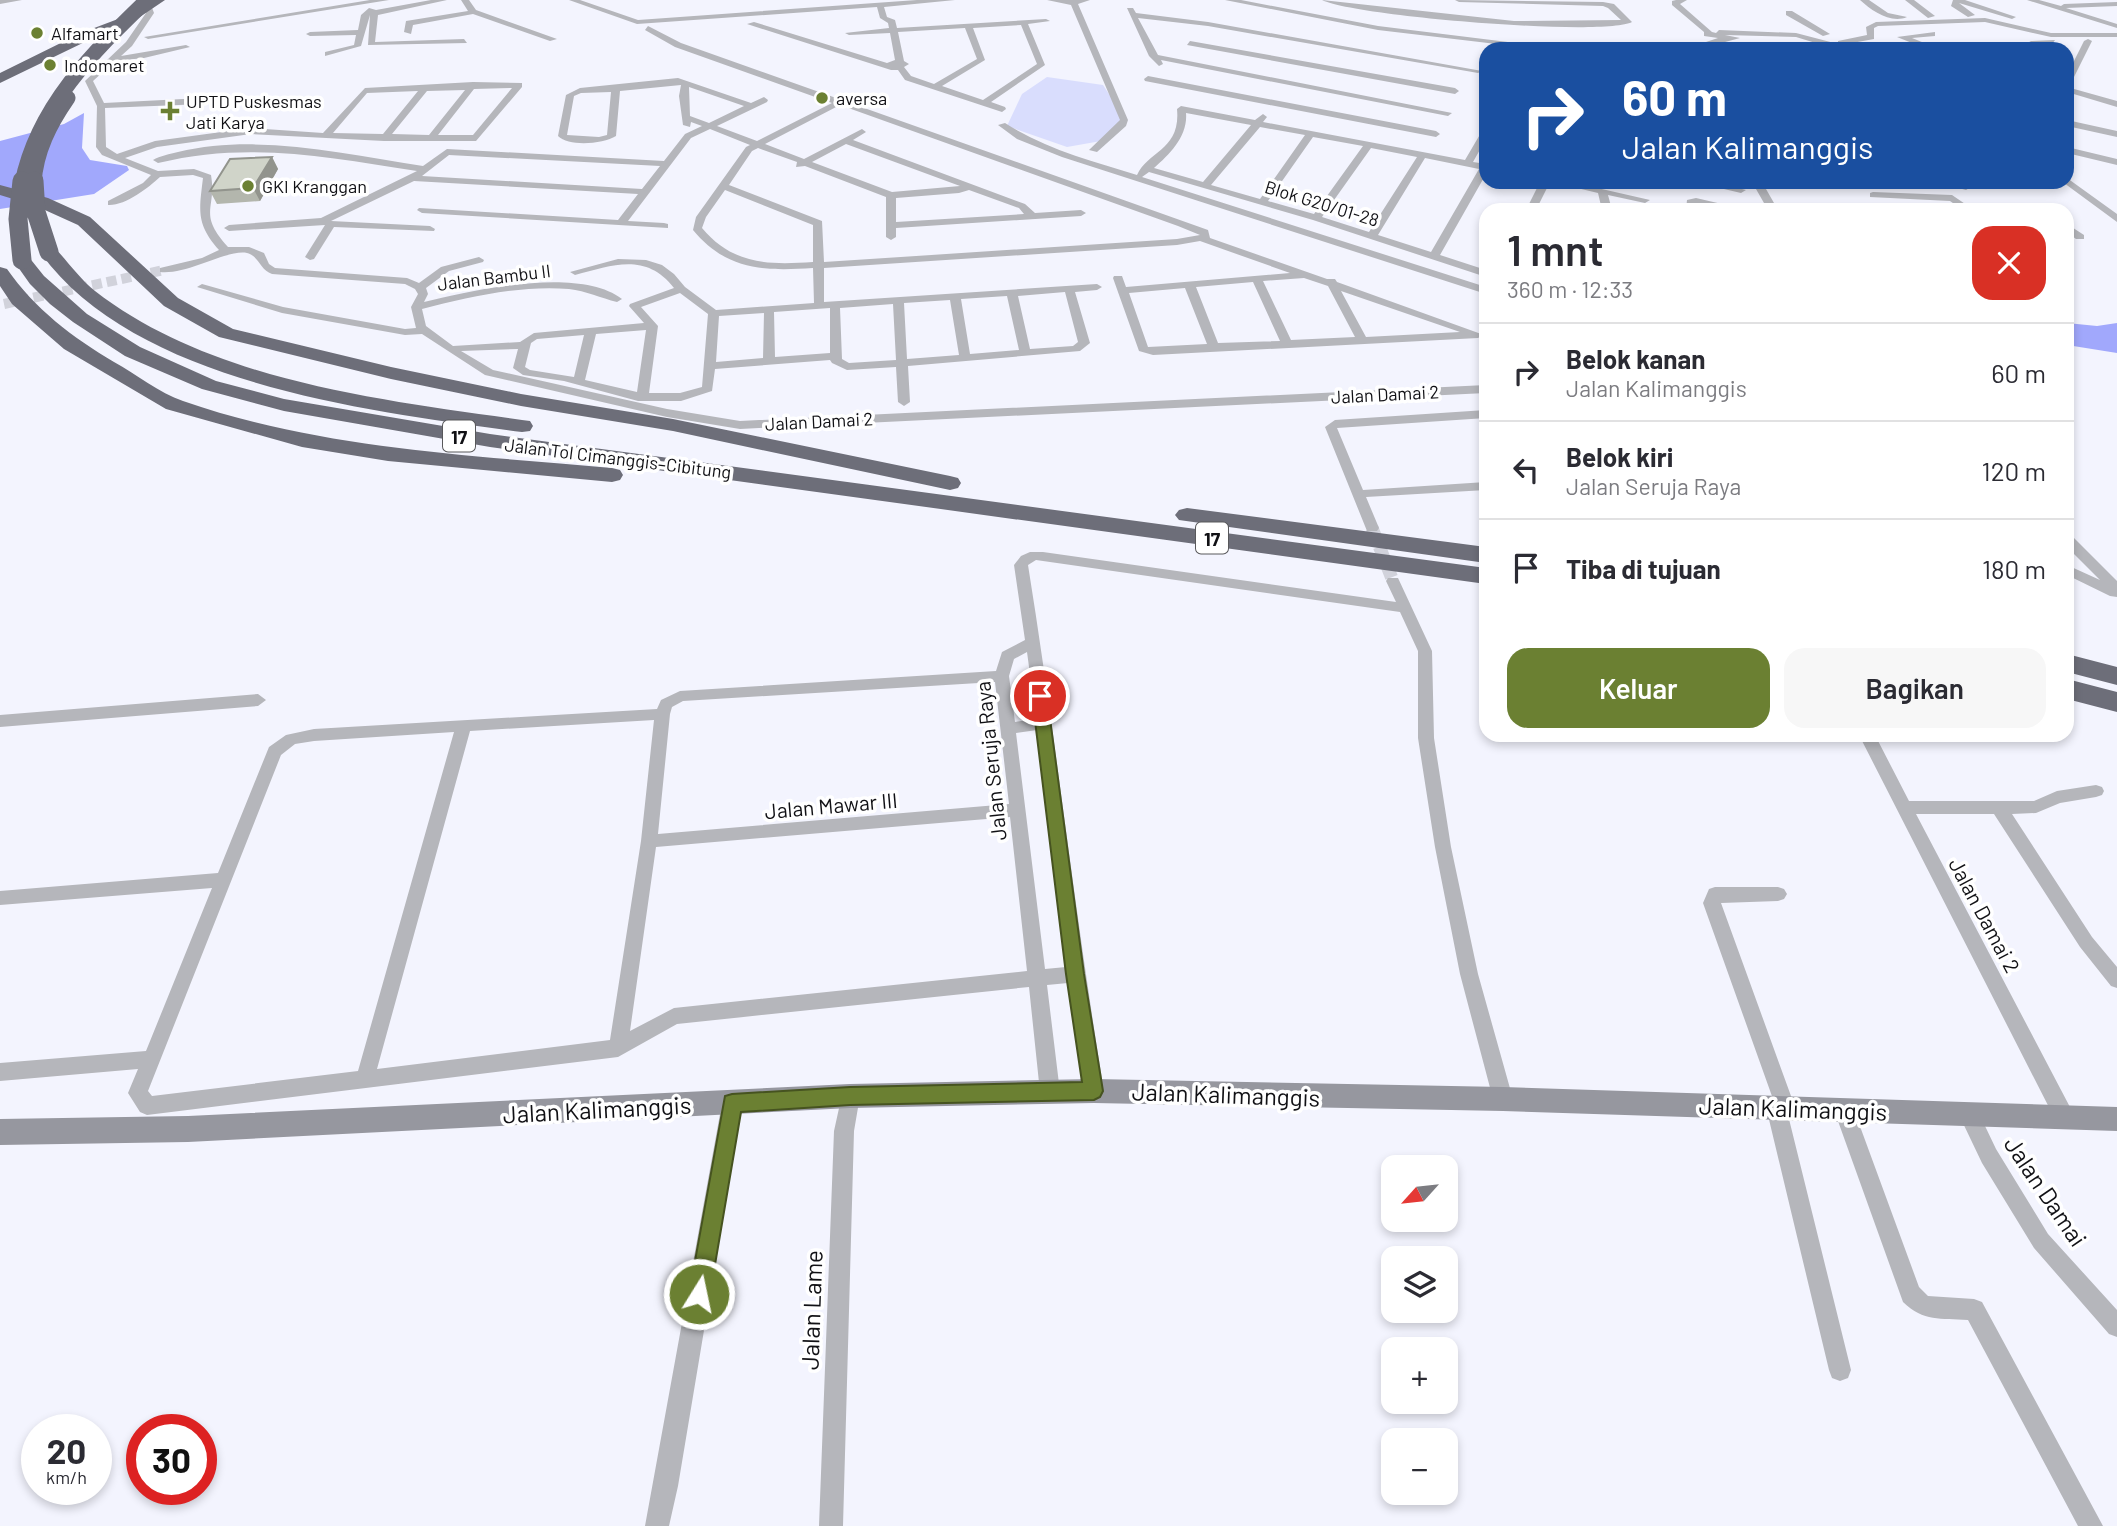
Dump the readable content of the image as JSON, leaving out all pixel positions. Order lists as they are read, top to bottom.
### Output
{
  "streets": {
    "highway": ["17", "Jalan Tol Cimanggis–Cibitung"],
    "main road": ["Jalan Kalimanggis"],
    "street": [
      "Blok G20/01-28",
      "Jalan Bambu II",
      "Jalan Damai 2",
      "Jalan Seruja Raya",
      "Jalan Mawar III",
      "Jalan Damai",
      "Jalan Lame"
    ]
  },
  "crossings": [
    ["Jalan Damai 2", "Jalan Kalimanggis"],
    ["Jalan Seruja Raya", "Jalan Mawar III"],
    ["Jalan Seruja Raya", "Jalan Kalimanggis"],
    ["Jalan Kalimanggis", "Jalan Damai"],
    ["Jalan Kalimanggis", "Jalan Lame"]
  ],
  "places": {
    "other": [
      "Alfamart",
      "Indomaret",
      "aversa",
      "GKI Kranggan"
    ],
    "health": ["UPTD Puskesmas Jati Karya"]
  },
  "north": "bottom left",
  "page": {
    "turn": ["60 m", "Jalan Kalimanggis"],
    "heading": ["1 mnt", "360 m · 12:33"],
    "list": [
      {
        "name": "Belok kanan",
        "note": "Jalan Kalimanggis",
        "value": "60 m"
      },
      {
        "name": "Belok kiri",
        "note": "Jalan Seruja Raya",
        "value": "120 m"
      },
      {
        "name": "Tiba di tujuan",
        "value": "180 m"
      }
    ],
    "buttons": ["Keluar", "Bagikan"],
    "map_buttons": ["+", "−"],
    "speed": "20 km/h",
    "limit": "30"
  }
}
